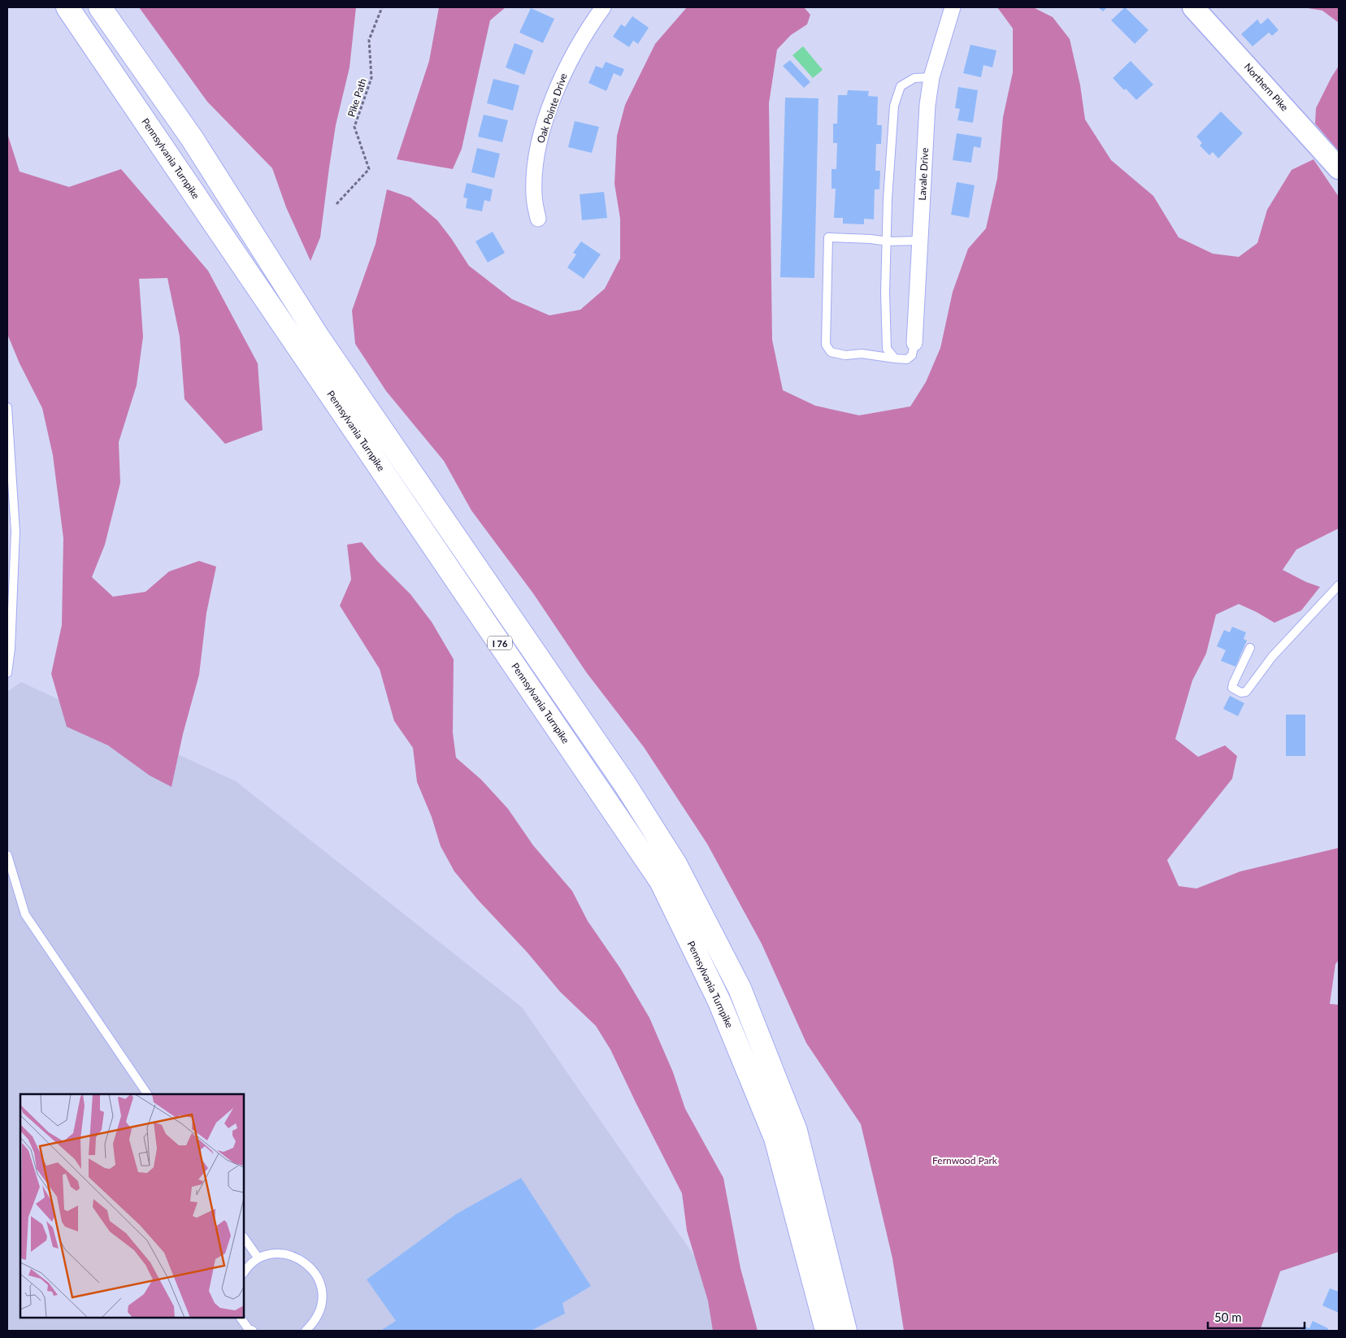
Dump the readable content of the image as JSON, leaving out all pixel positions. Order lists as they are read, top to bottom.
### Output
{
  "streets": {
    "highway": ["Pennsylvania Turnpike", "I 76"],
    "main road": ["Northern Pike"],
    "street": ["Oak Pointe Drive", "Lavale Drive"],
    "path": ["Pike Path"]
  },
  "parks": ["Fernwood Park"],
  "scale_bar": "50 m"
}
